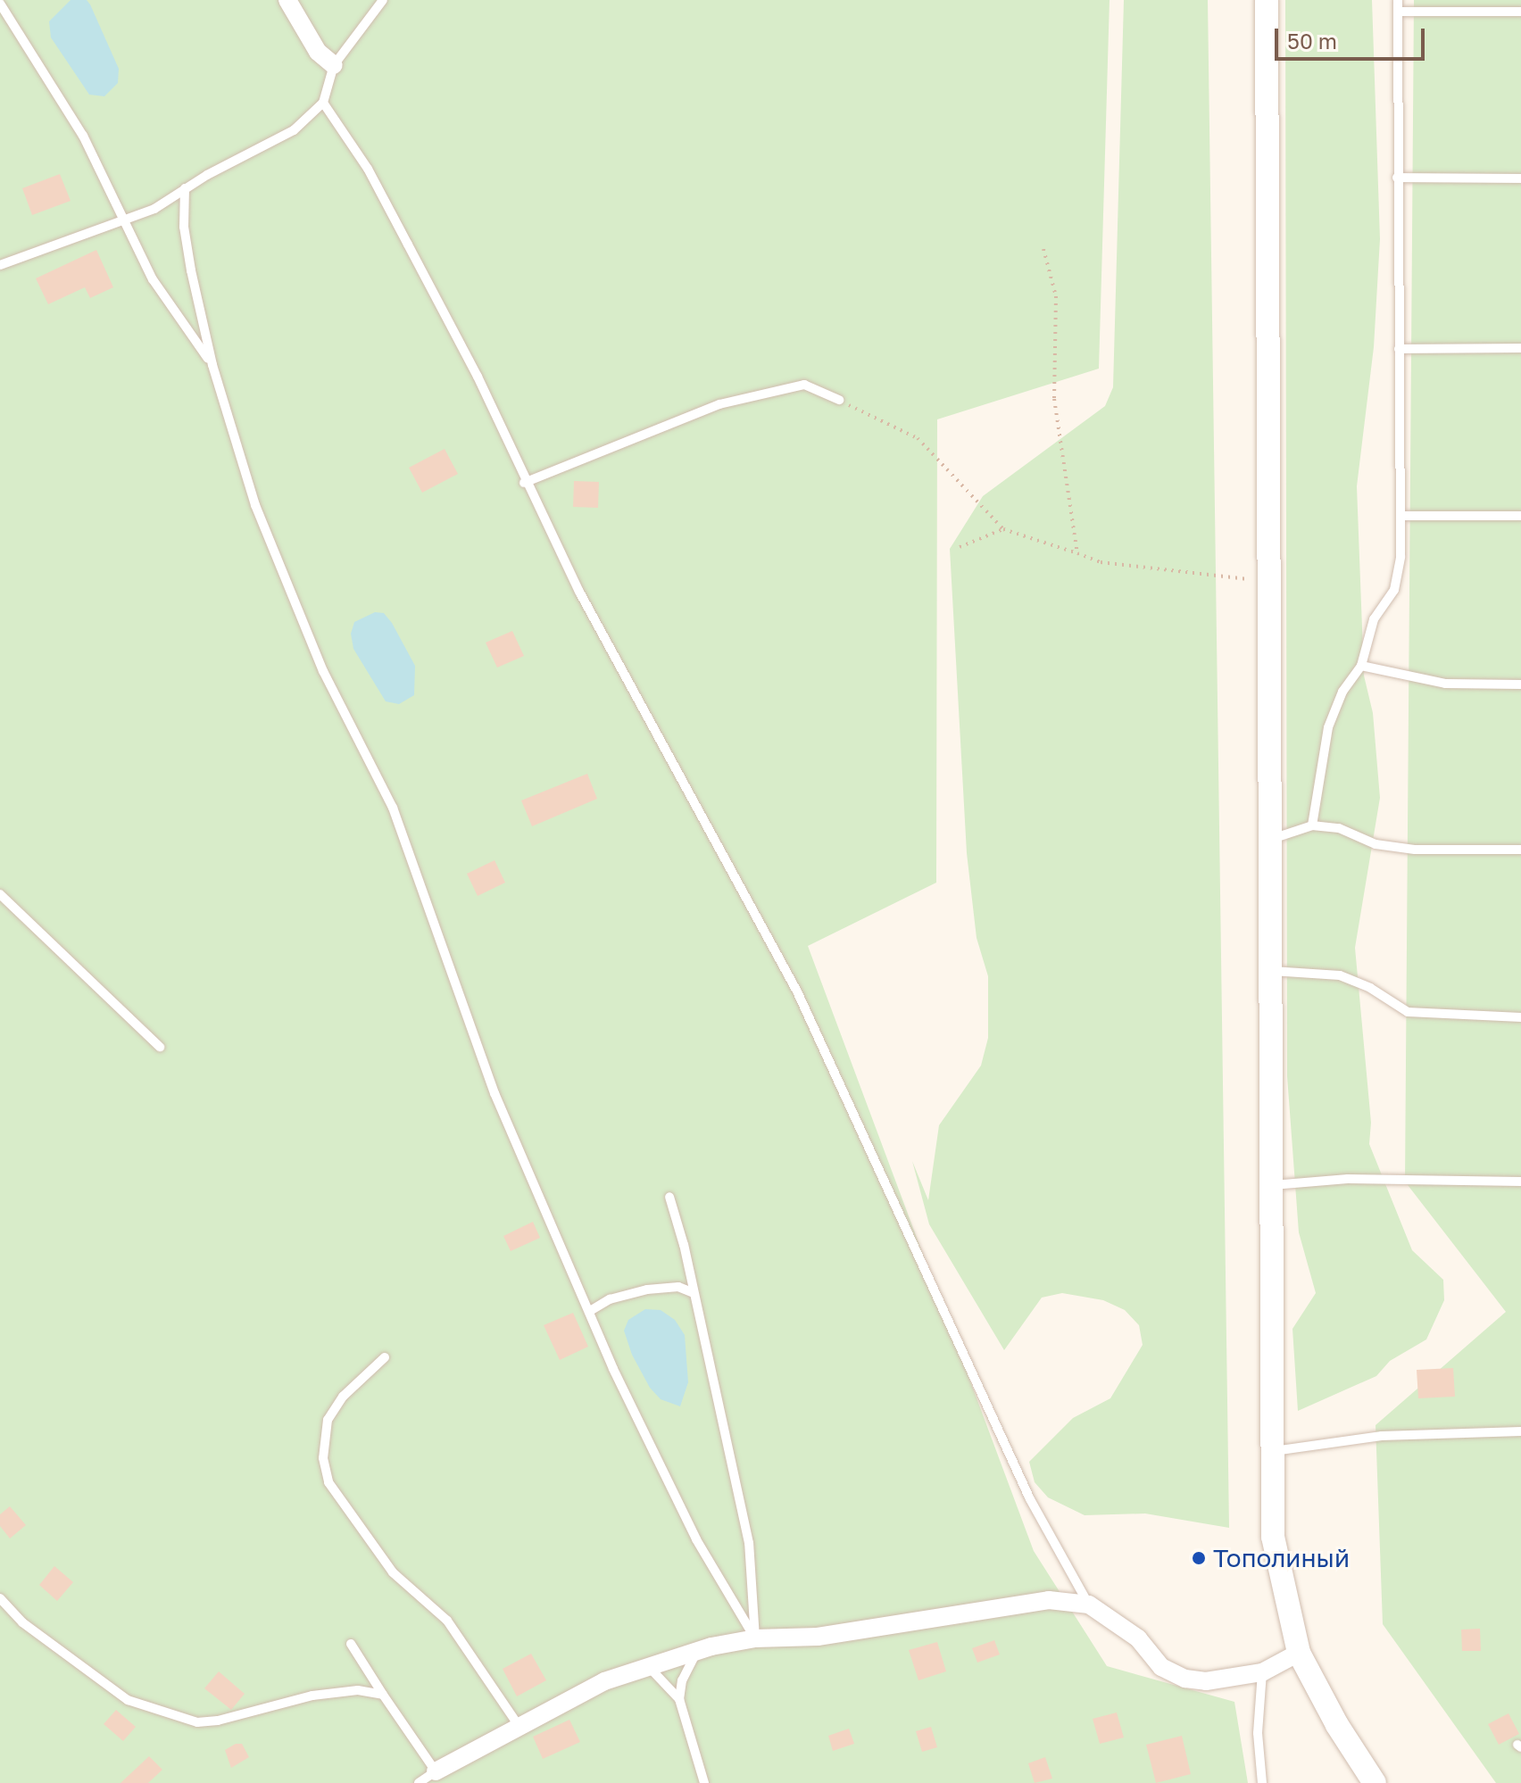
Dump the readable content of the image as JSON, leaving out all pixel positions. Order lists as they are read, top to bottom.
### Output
{
  "places": ["Тополиный"],
  "scale_bar": "50 m"
}
